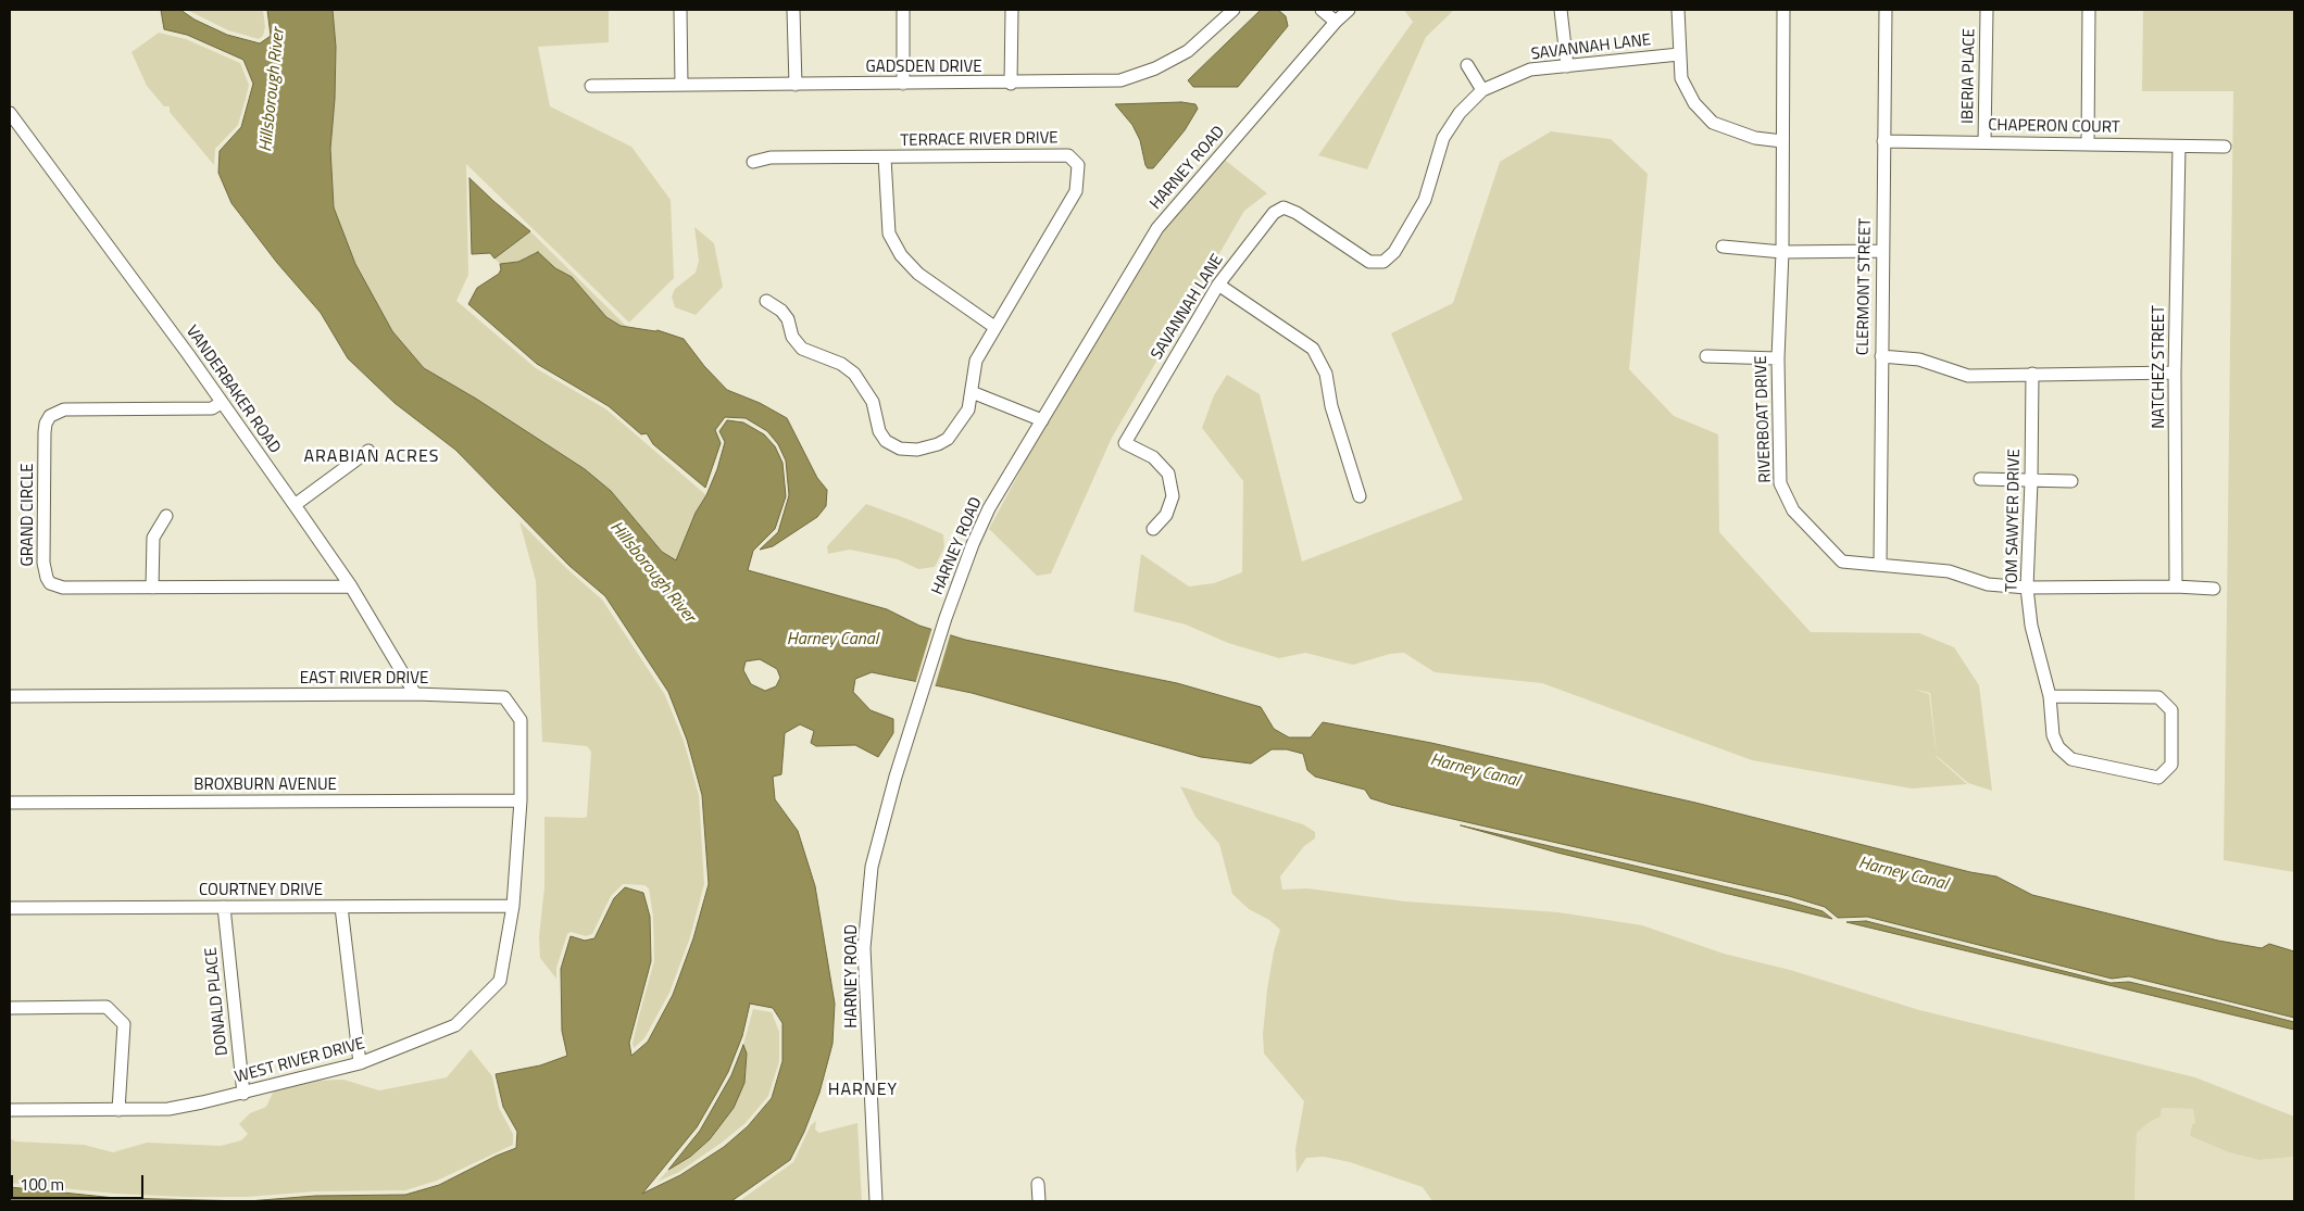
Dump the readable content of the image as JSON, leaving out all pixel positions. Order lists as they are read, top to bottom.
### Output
{
  "streets": {
    "street": [
      "SAVANNAH LANE",
      "GADSDEN DRIVE",
      "IBERIA PLACE",
      "CHAPERON COURT",
      "TERRACE RIVER DRIVE",
      "HARNEY ROAD",
      "CLERMONT STREET",
      "NATCHEZ STREET",
      "VANDERBAKER ROAD",
      "RIVERBOAT DRIVE",
      "GRAND CIRCLE",
      "TOM SAWYER DRIVE",
      "EAST RIVER DRIVE",
      "BROXBURN AVENUE",
      "COURTNEY DRIVE",
      "DONALD PLACE",
      "WEST RIVER DRIVE"
    ]
  },
  "crossings": [
    ["IBERIA PLACE", "CHAPERON COURT"],
    ["CHAPERON COURT", "CLERMONT STREET"],
    ["CHAPERON COURT", "NATCHEZ STREET"],
    ["CLERMONT STREET", "RIVERBOAT DRIVE"],
    ["NATCHEZ STREET", "RIVERBOAT DRIVE"],
    ["VANDERBAKER ROAD", "GRAND CIRCLE"],
    ["VANDERBAKER ROAD", "EAST RIVER DRIVE"],
    ["RIVERBOAT DRIVE", "TOM SAWYER DRIVE"],
    ["EAST RIVER DRIVE", "BROXBURN AVENUE"],
    ["EAST RIVER DRIVE", "COURTNEY DRIVE"],
    ["EAST RIVER DRIVE", "WEST RIVER DRIVE"],
    ["COURTNEY DRIVE", "DONALD PLACE"],
    ["COURTNEY DRIVE", "WEST RIVER DRIVE"],
    ["DONALD PLACE", "WEST RIVER DRIVE"]
  ],
  "districts": ["ARABIAN ACRES", "HARNEY"],
  "water": ["Hillsborough River", "Harney Canal"],
  "scale_bar": "100 m"
}
